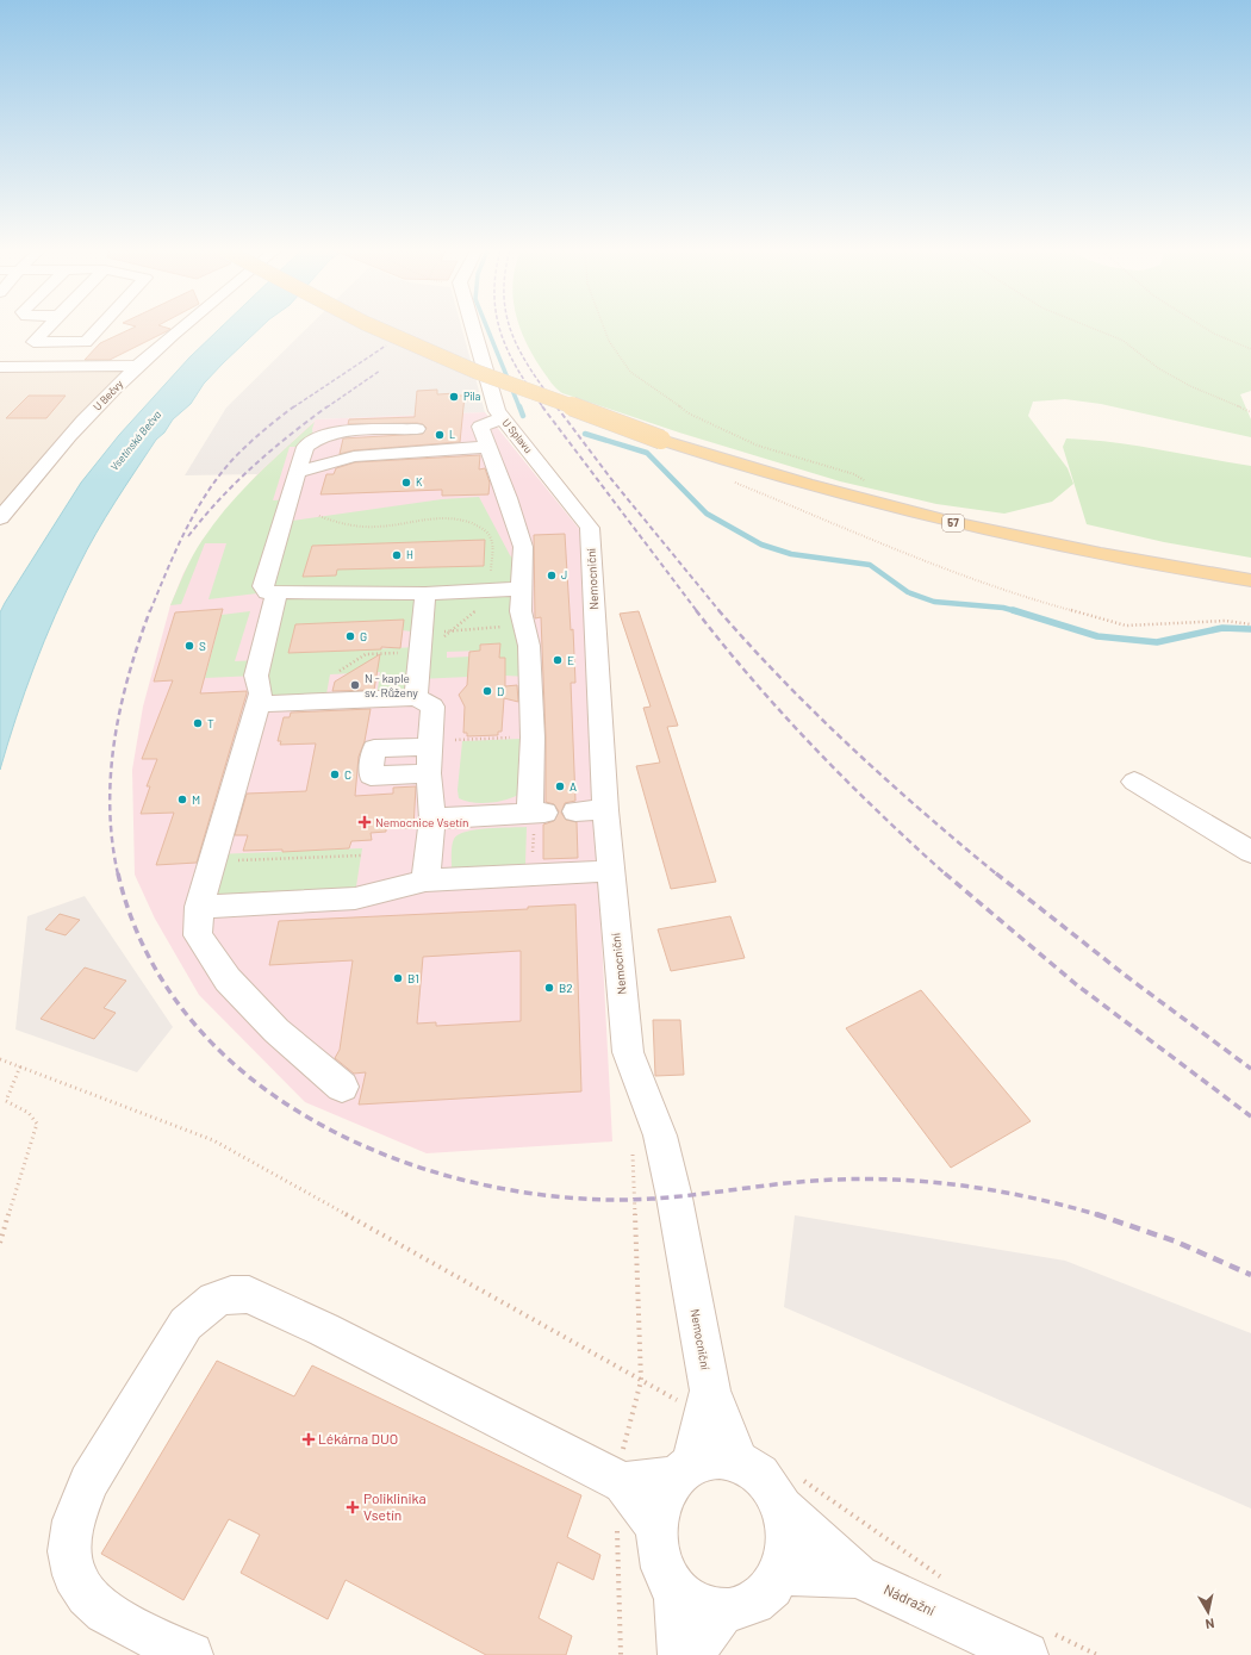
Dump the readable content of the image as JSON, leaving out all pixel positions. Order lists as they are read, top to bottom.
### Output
{
  "streets": {
    "main road": ["57"],
    "street": [
      "U Bečvy",
      "U Splavu",
      "Nemocniční",
      "Nádražní"
    ]
  },
  "crossings": [
    ["U Splavu", "Nemocniční"],
    ["Nemocniční", "Nádražní"]
  ],
  "water": ["Vsetínská Bečva"],
  "places": {
    "other": [
      "Pila",
      "L",
      "K",
      "H",
      "J",
      "G",
      "S",
      "E",
      "N - kaple sv. Růženy",
      "D",
      "T",
      "C",
      "A",
      "M",
      "B1",
      "B2"
    ],
    "health": ["Nemocnice Vsetín", "Lékárna DUO", "Poliklinika Vsetín"]
  },
  "north": "bottom"
}
